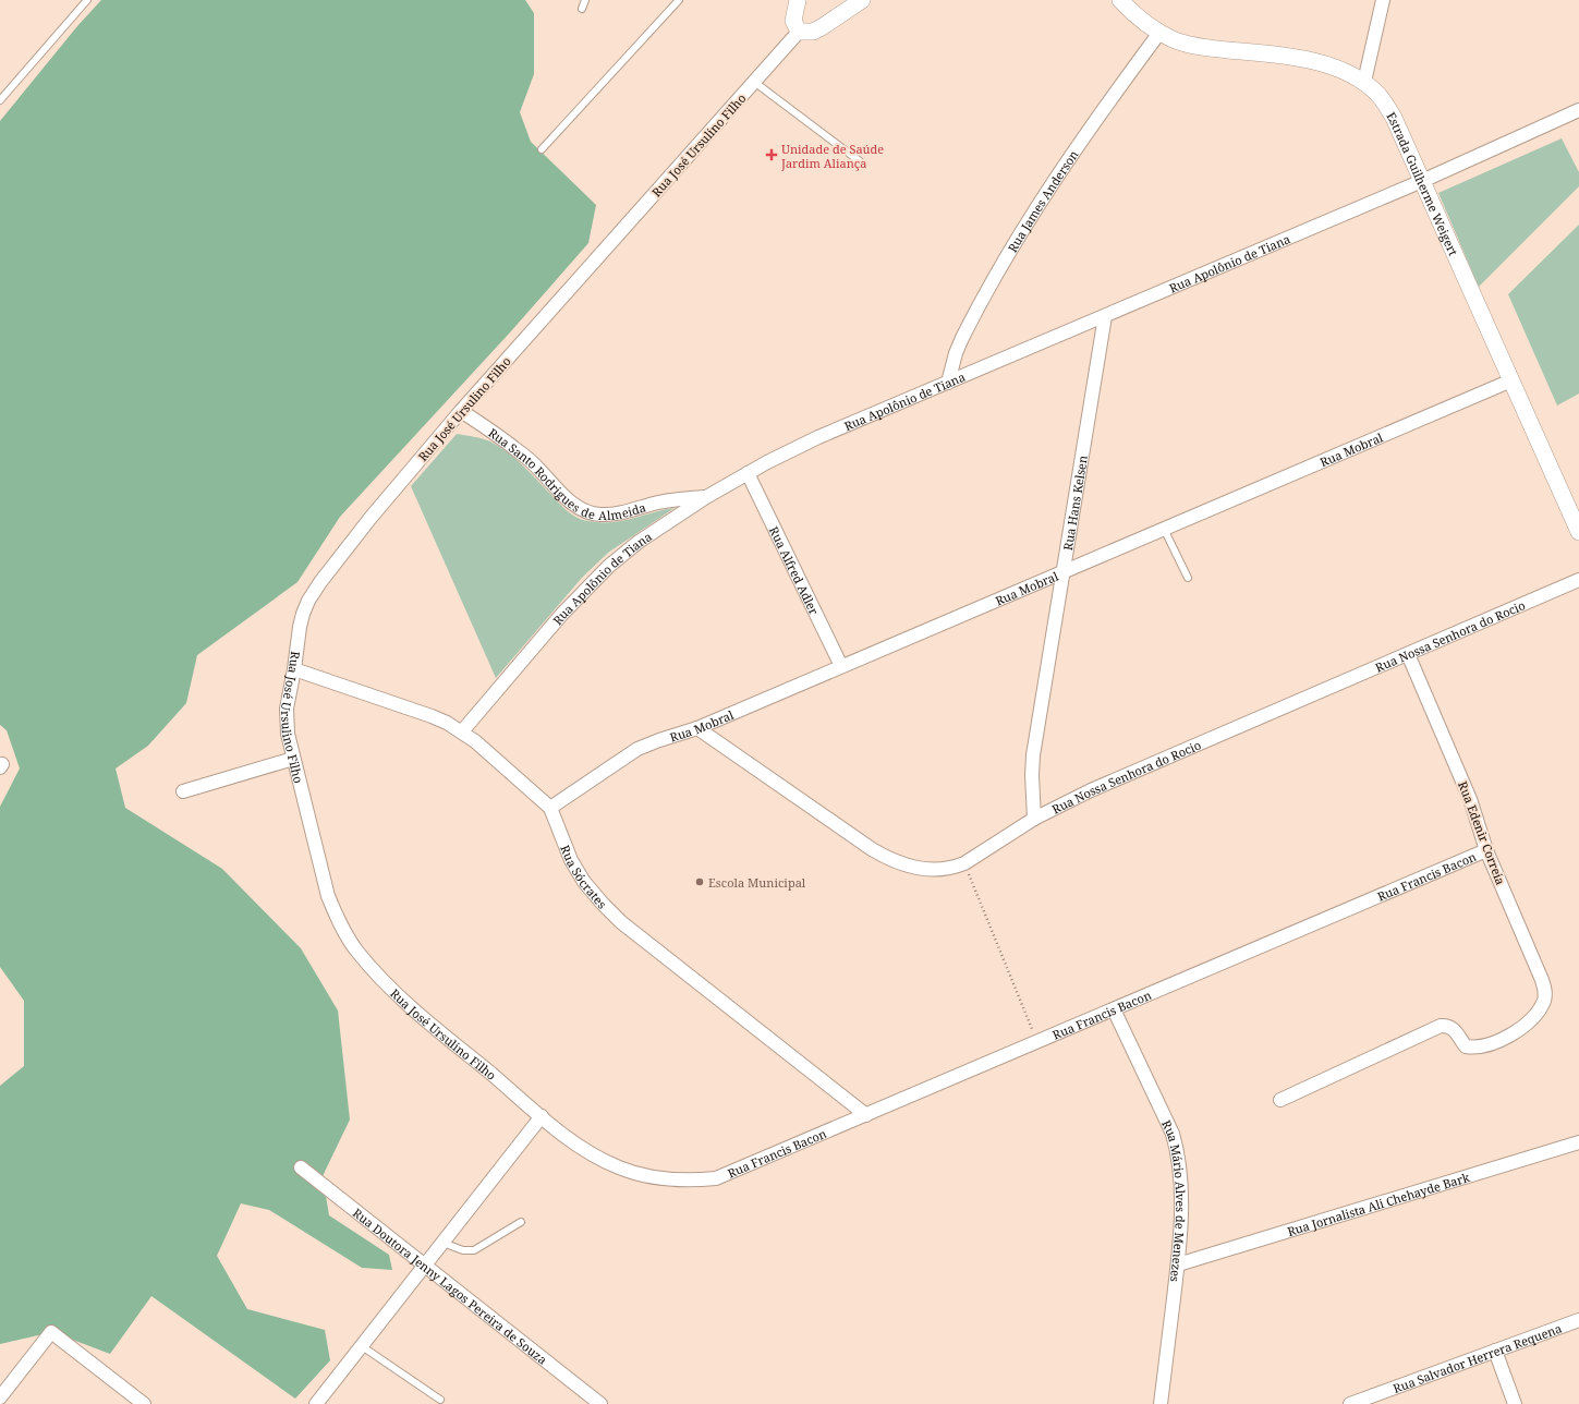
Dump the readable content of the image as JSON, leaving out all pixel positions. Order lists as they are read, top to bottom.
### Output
{
  "streets": {
    "street": [
      "Rua José Ursulino Filho",
      "Estrada Guilherme Weigert",
      "Rua James Anderson",
      "Rua Apolônio de Tiana",
      "Rua Mobral",
      "Rua Santo Rodrigues de Almeida",
      "Rua Hans Kelsen",
      "Rua Alfred Adler",
      "Rua Nossa Senhora do Rocio",
      "Rua Edenir Correia",
      "Rua Sócrates",
      "Rua Francis Bacon",
      "Rua Mário Alves de Menezes",
      "Rua Jornalista Ali Chehayde Bark",
      "Rua Doutora Jenny Lagos Pereira de Souza",
      "Rua Salvador Herrera Requena"
    ]
  },
  "crossings": [
    ["Rua José Ursulino Filho", "Rua Santo Rodrigues de Almeida"],
    ["Rua José Ursulino Filho", "Rua Sócrates"],
    ["Rua José Ursulino Filho", "Rua Francis Bacon"],
    ["Estrada Guilherme Weigert", "Rua James Anderson"],
    ["Estrada Guilherme Weigert", "Rua Apolônio de Tiana"],
    ["Estrada Guilherme Weigert", "Rua Mobral"],
    ["Rua James Anderson", "Rua Apolônio de Tiana"],
    ["Rua Apolônio de Tiana", "Rua Santo Rodrigues de Almeida"],
    ["Rua Apolônio de Tiana", "Rua Hans Kelsen"],
    ["Rua Apolônio de Tiana", "Rua Alfred Adler"],
    ["Rua Apolônio de Tiana", "Rua Sócrates"],
    ["Rua Mobral", "Rua Hans Kelsen"],
    ["Rua Mobral", "Rua Alfred Adler"],
    ["Rua Mobral", "Rua Nossa Senhora do Rocio"],
    ["Rua Mobral", "Rua Sócrates"],
    ["Rua Hans Kelsen", "Rua Nossa Senhora do Rocio"],
    ["Rua Nossa Senhora do Rocio", "Rua Edenir Correia"],
    ["Rua Edenir Correia", "Rua Francis Bacon"],
    ["Rua Sócrates", "Rua Francis Bacon"],
    ["Rua Francis Bacon", "Rua Mário Alves de Menezes"],
    ["Rua Mário Alves de Menezes", "Rua Jornalista Ali Chehayde Bark"]
  ],
  "places": {
    "health": ["Unidade de Saúde Jardim Aliança"],
    "other": ["Escola Municipal"]
  }
}
